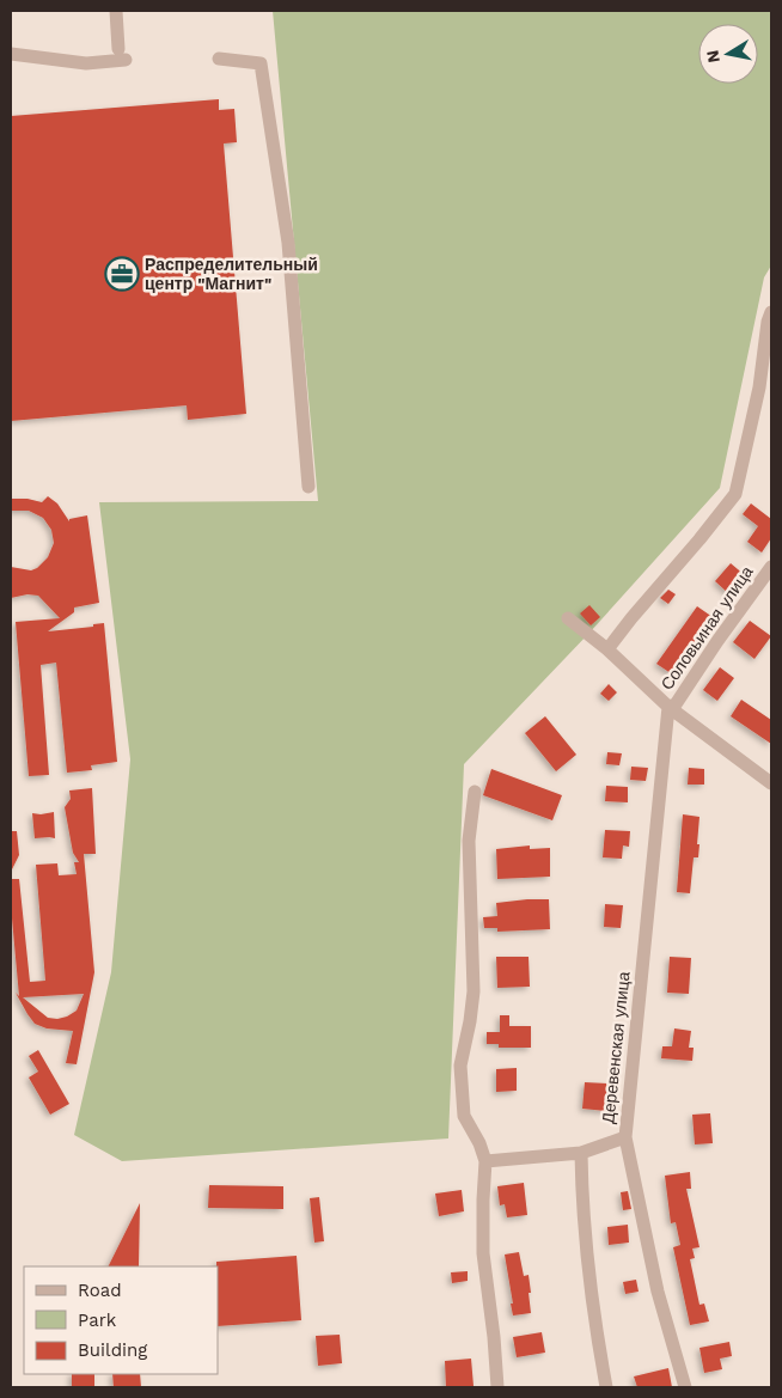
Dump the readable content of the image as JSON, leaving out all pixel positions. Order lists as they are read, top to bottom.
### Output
{
  "streets": {
    "street": ["Соловьиная улица", "Деревенская улица"]
  },
  "crossings": [
    ["Соловьиная улица", "Деревенская улица"]
  ],
  "places": {
    "office": ["Распределительный центр \"Магнит\""]
  },
  "legend": ["Road", "Park", "Building"],
  "north": "left"
}
